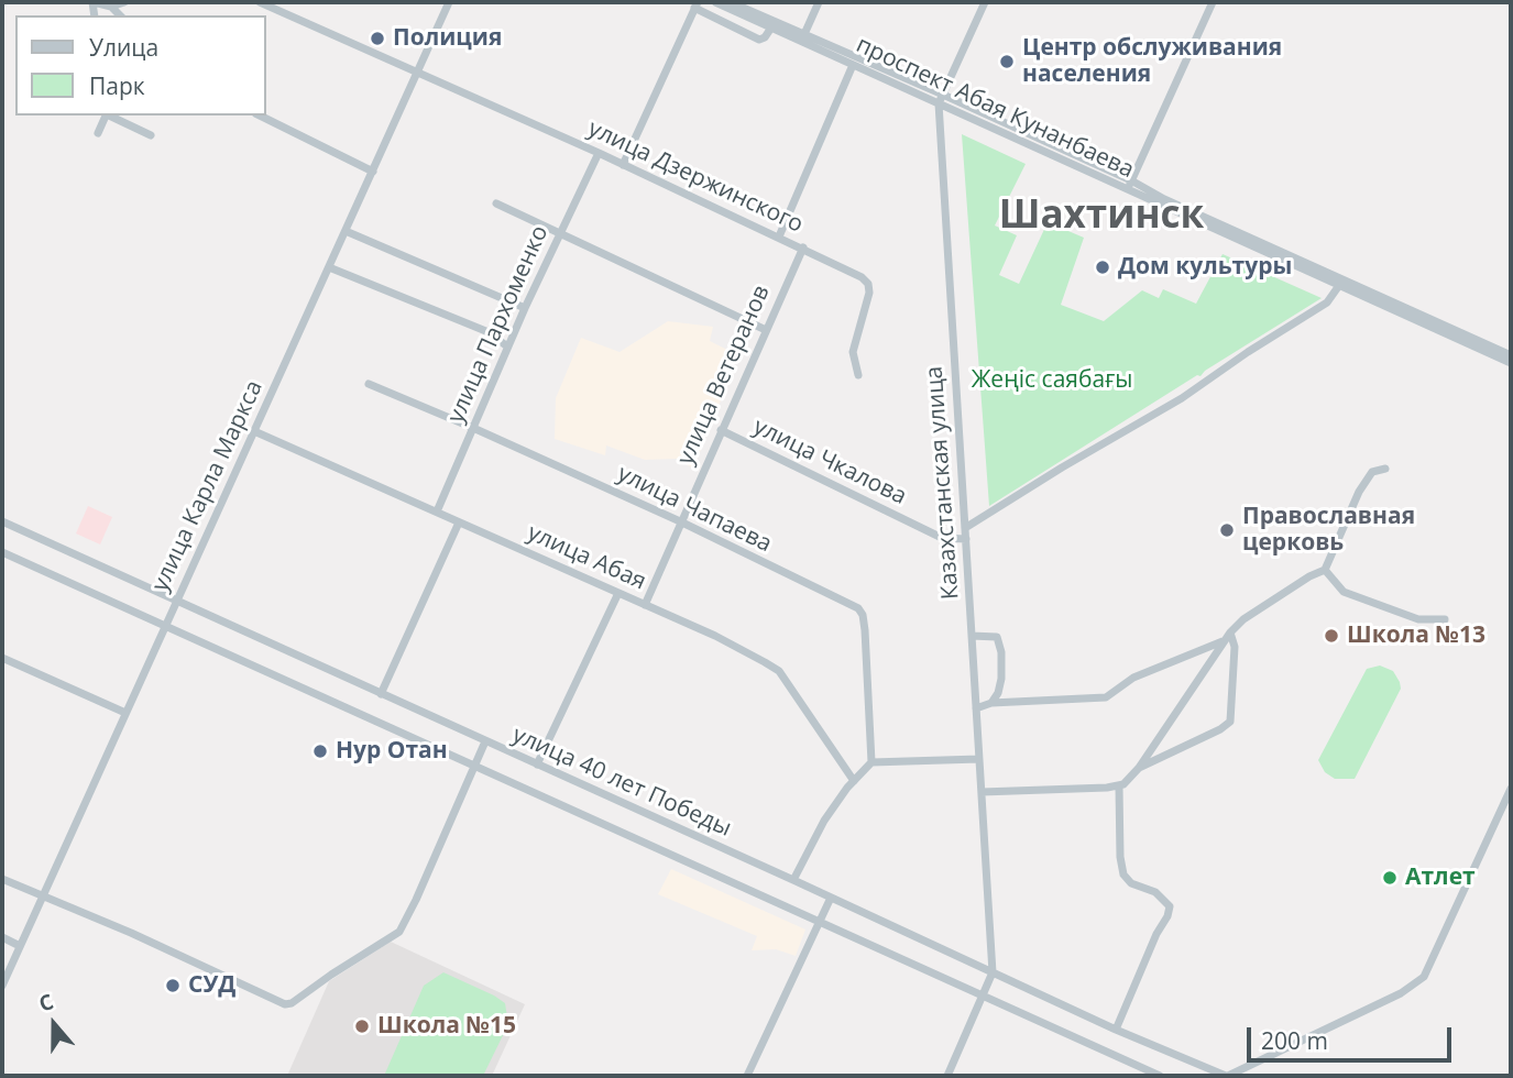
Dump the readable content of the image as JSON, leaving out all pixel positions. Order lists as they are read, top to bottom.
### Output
{
  "streets": {
    "street": [
      "проспект Абая Кунанбаева",
      "улица Дзержинского",
      "улица Пархоменко",
      "улица Ветеранов",
      "улица Чкалова",
      "Казахстанская улица",
      "улица Карла Маркса",
      "улица Чапаева",
      "улица Абая",
      "улица 40 лет Победы"
    ]
  },
  "crossings": [
    ["проспект Абая Кунанбаева", "Казахстанская улица"],
    ["улица Дзержинского", "улица Пархоменко"],
    ["улица Дзержинского", "улица Ветеранов"],
    ["улица Дзержинского", "улица Карла Маркса"],
    ["улица Пархоменко", "улица Чапаева"],
    ["улица Пархоменко", "улица Абая"],
    ["улица Ветеранов", "улица Чкалова"],
    ["улица Ветеранов", "улица Чапаева"],
    ["улица Ветеранов", "улица Абая"],
    ["улица Чкалова", "Казахстанская улица"],
    ["Казахстанская улица", "улица 40 лет Победы"],
    ["улица Карла Маркса", "улица Абая"],
    ["улица Карла Маркса", "улица 40 лет Победы"]
  ],
  "districts": ["Шахтинск"],
  "parks": ["Жеңіс саябағы"],
  "places": [
    "Полиция",
    "Центр обслуживания населения",
    "Дом культуры",
    "Православная церковь",
    "Школа №13",
    "Нур Отан",
    "Атлет",
    "СУД",
    "Школа №15"
  ],
  "legend": ["Улица", "Парк"],
  "scale_bar": "200 m",
  "north": "top"
}
